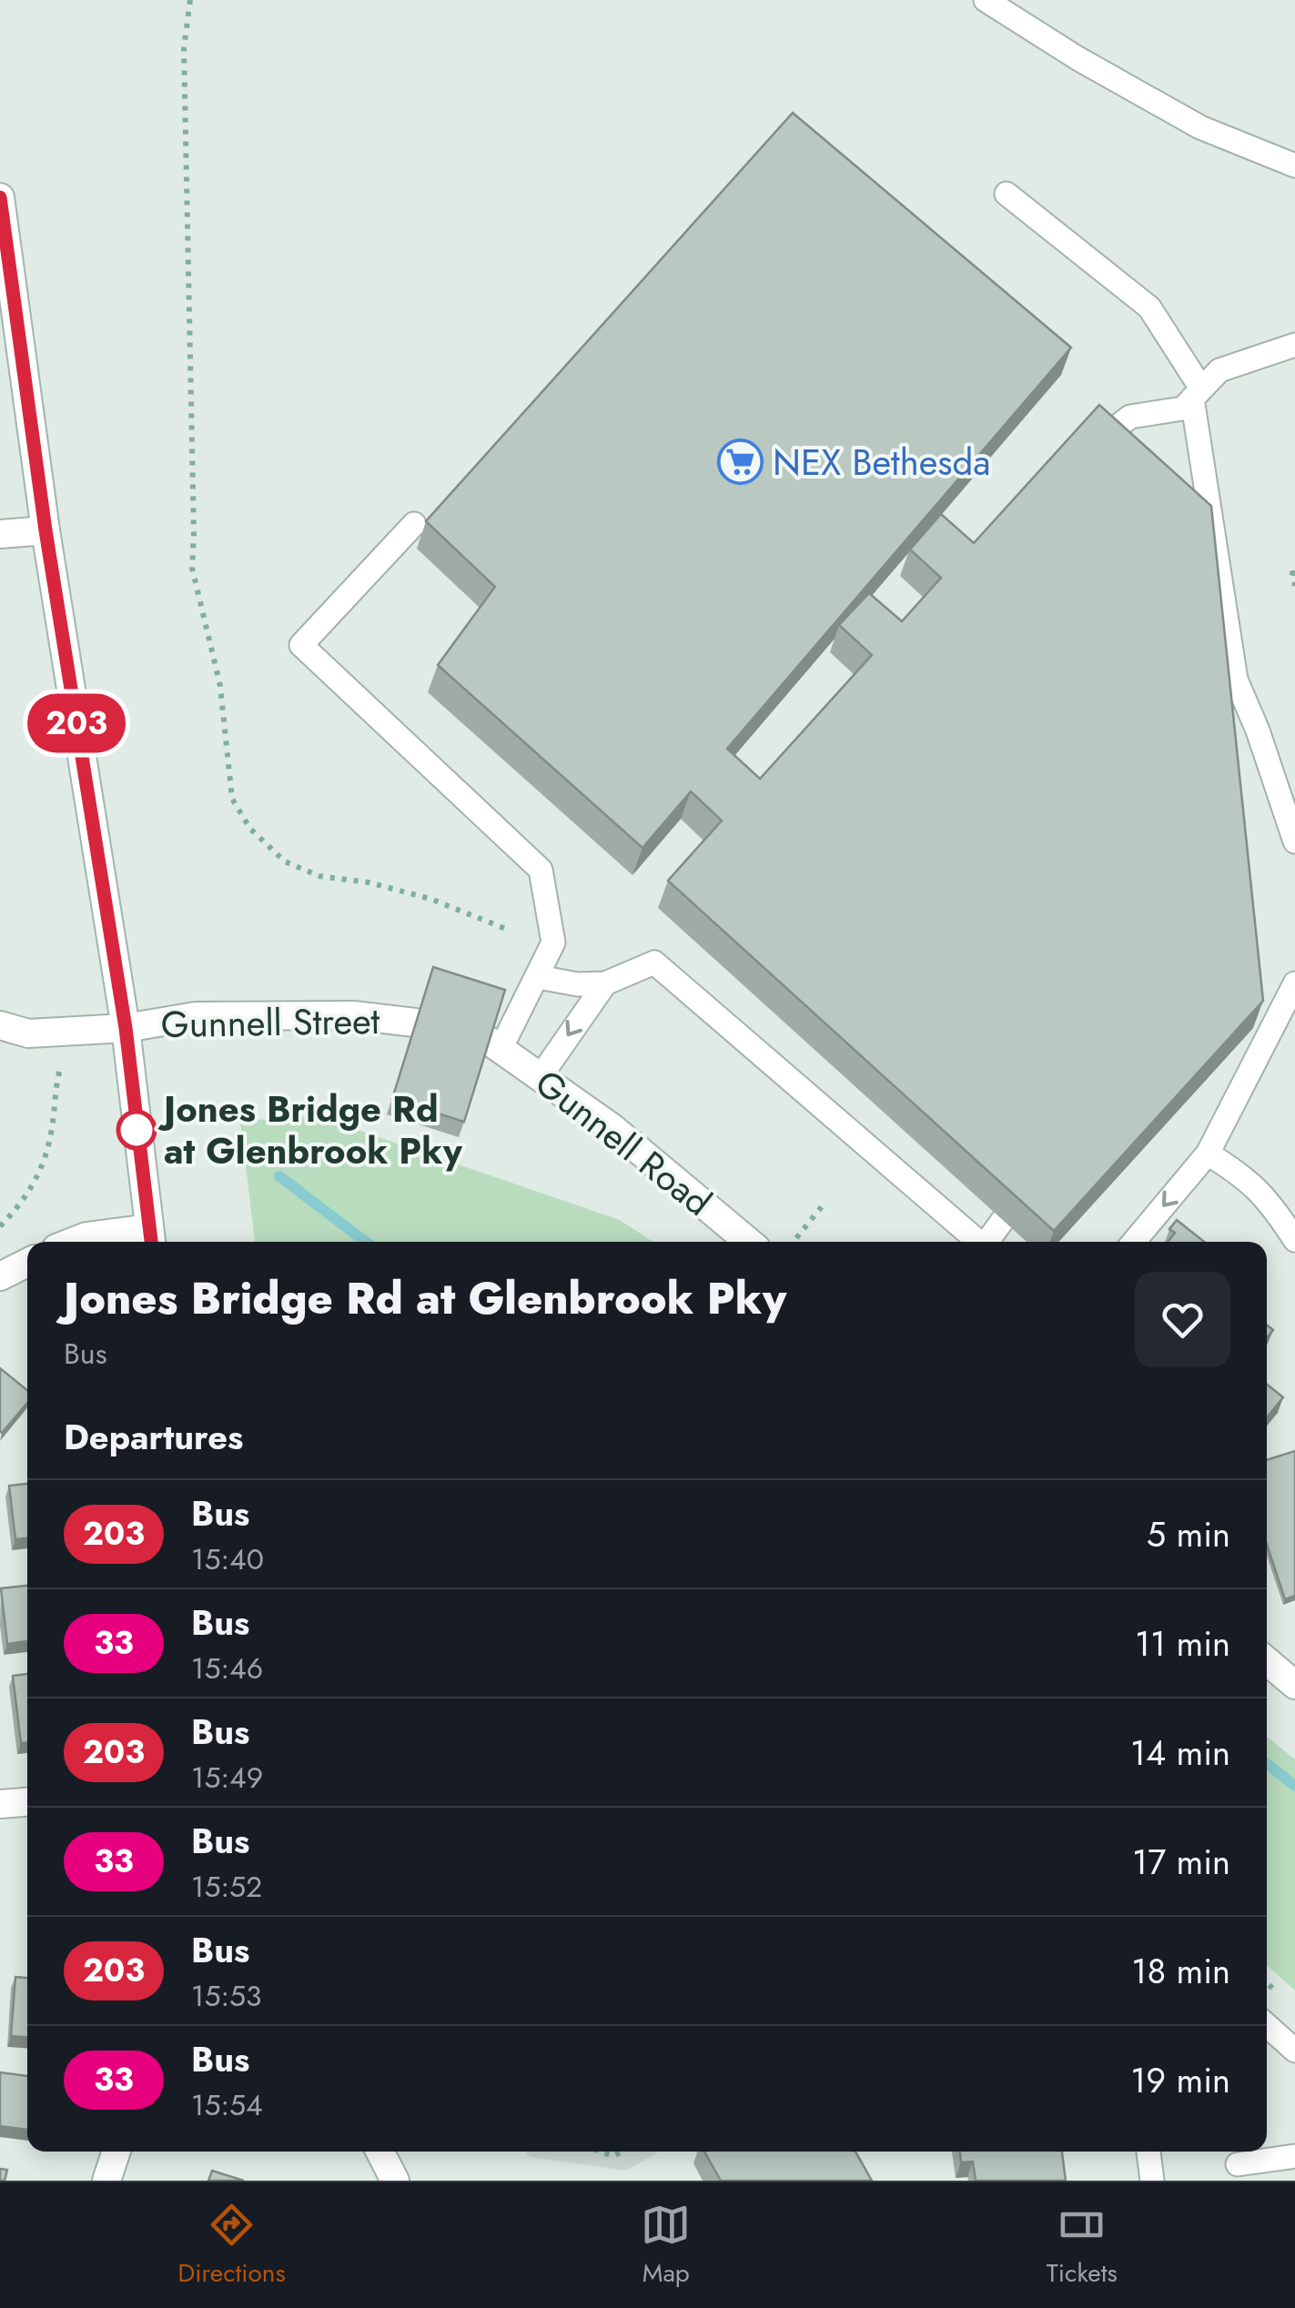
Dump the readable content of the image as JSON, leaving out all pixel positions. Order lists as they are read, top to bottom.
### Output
{
  "streets": {
    "main road": ["Gunnell Street", "Gunnell Road"]
  },
  "places": {
    "supermarket": ["NEX Bethesda"],
    "other": ["Jones Bridge Rd at Glenbrook Pky"]
  },
  "lines": ["bus line 203"],
  "page": {
    "on_map": "203",
    "heading": [
      ["Jones Bridge Rd at Glenbrook Pky", "Bus"],
      "Departures"
    ],
    "list": [
      {
        "mark": "203",
        "name": "Bus",
        "note": "15:40",
        "value": "5 min"
      },
      {
        "mark": "33",
        "name": "Bus",
        "note": "15:46",
        "value": "11 min"
      },
      {
        "mark": "203",
        "name": "Bus",
        "note": "15:49",
        "value": "14 min"
      },
      {
        "mark": "33",
        "name": "Bus",
        "note": "15:52",
        "value": "17 min"
      },
      {
        "mark": "203",
        "name": "Bus",
        "note": "15:53",
        "value": "18 min"
      },
      {
        "mark": "33",
        "name": "Bus",
        "note": "15:54",
        "value": "19 min"
      }
    ],
    "tabs": ["Directions", "Map", "Tickets"]
  }
}
